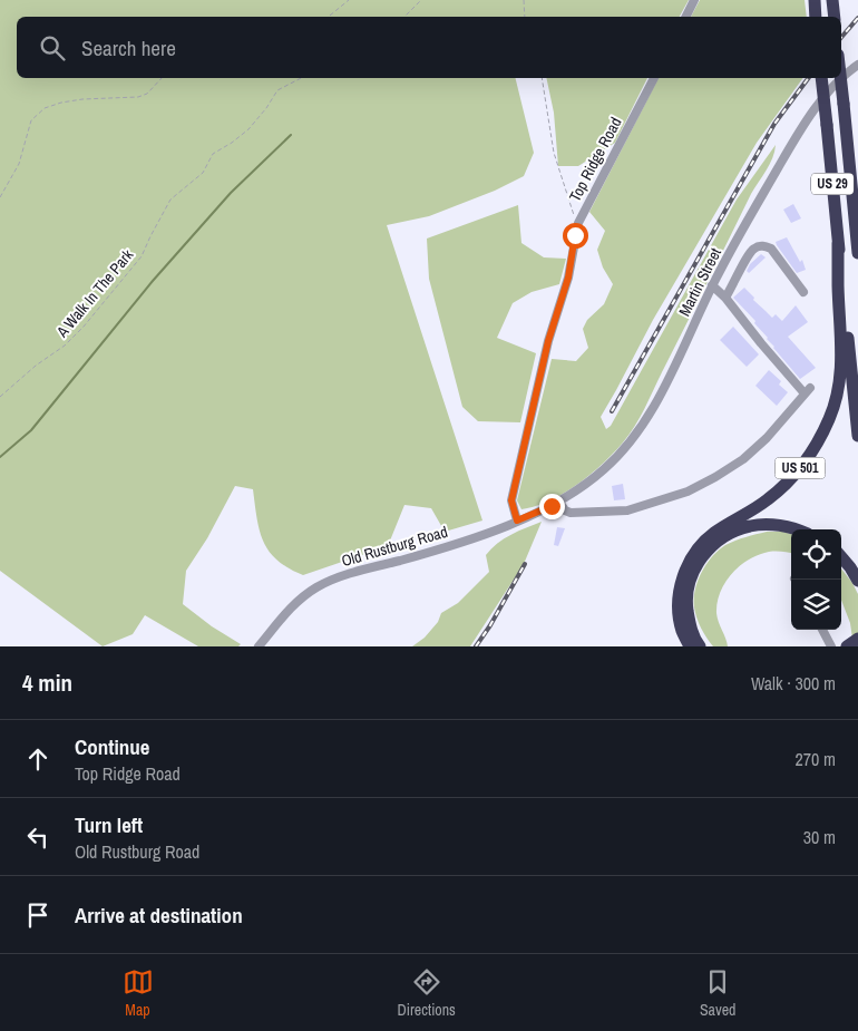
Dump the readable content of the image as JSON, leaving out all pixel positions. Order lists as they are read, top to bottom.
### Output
{
  "streets": {
    "highway": ["US 29", "US 501"],
    "street": ["Top Ridge Road", "Martin Street", "Old Rustburg Road"],
    "path": ["A Walk In The Park"]
  },
  "crossings": [
    ["Top Ridge Road", "Old Rustburg Road"],
    ["US 29", "US 501"],
    ["Martin Street", "Old Rustburg Road"]
  ],
  "page": {
    "search": "Search here",
    "heading": ["4 min", "Walk · 300 m"],
    "list": [
      ["Continue", "Top Ridge Road", "270 m"],
      ["Turn left", "Old Rustburg Road", "30 m"],
      "Arrive at destination"
    ],
    "nav": ["Map", "Directions", "Saved"]
  }
}
